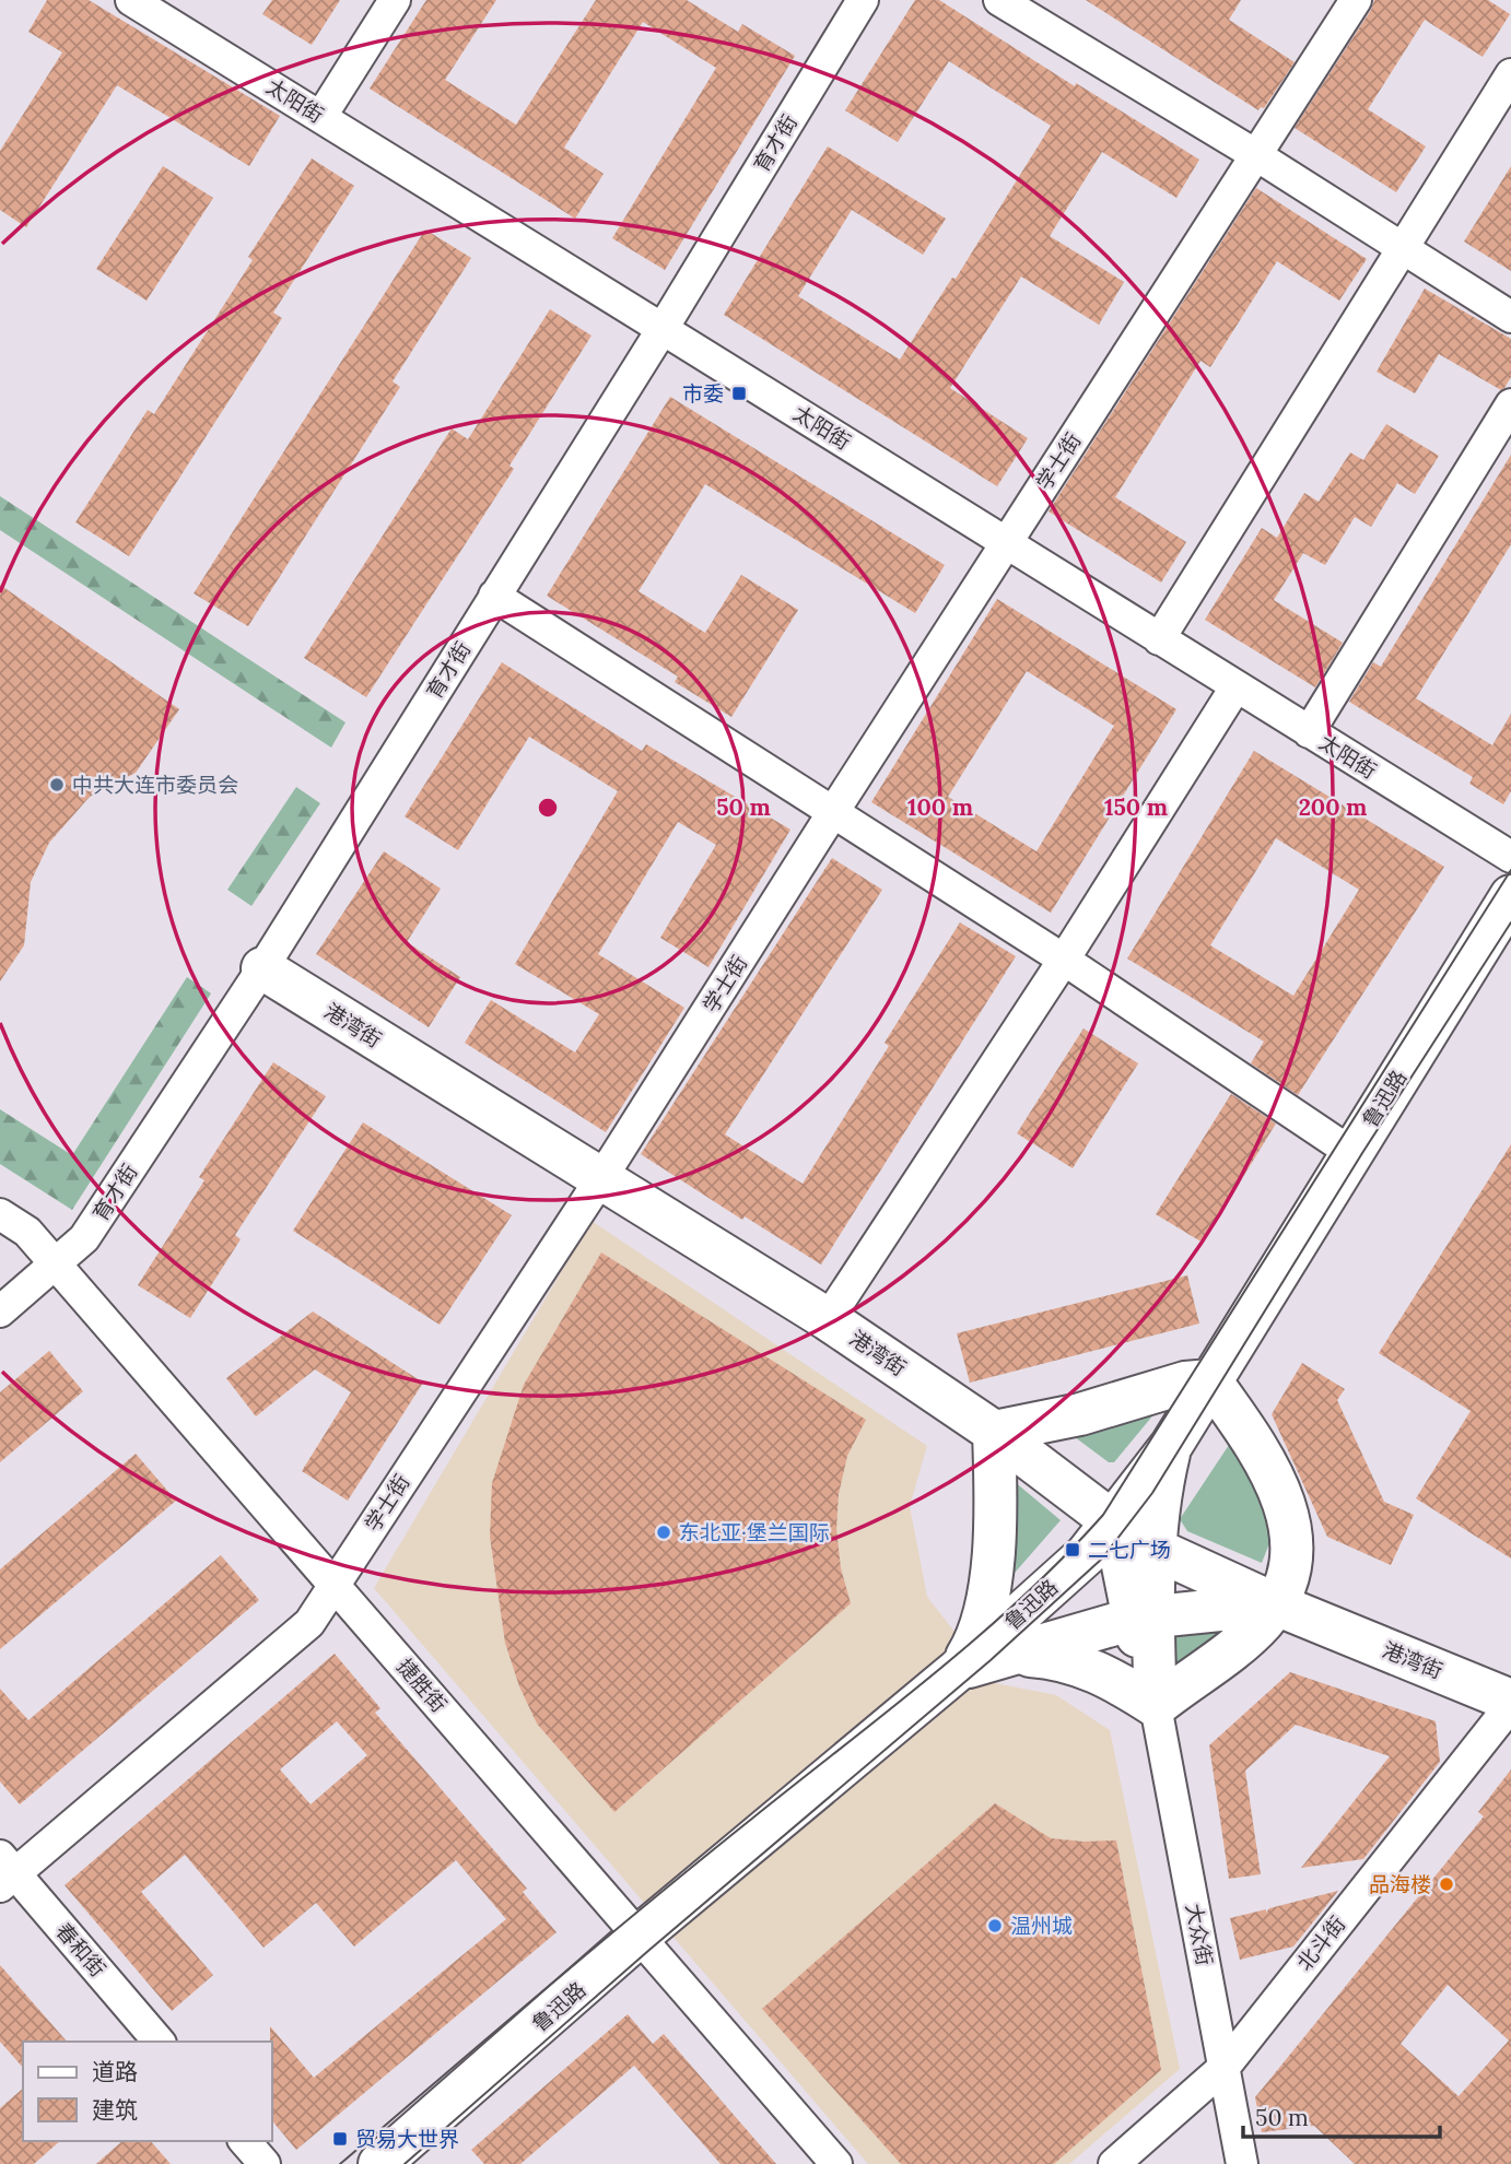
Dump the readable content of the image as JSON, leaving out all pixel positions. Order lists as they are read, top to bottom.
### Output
{
  "streets": {
    "main road": ["港湾街", "鲁迅路"],
    "street": [
      "太阳街",
      "育才街",
      "学士街",
      "捷胜街",
      "大众街",
      "北斗街",
      "春和街"
    ]
  },
  "crossings": [
    ["太阳街", "育才街"],
    ["太阳街", "学士街"],
    ["育才街", "港湾街"],
    ["育才街", "捷胜街"],
    ["学士街", "港湾街"],
    ["学士街", "捷胜街"],
    ["学士街", "春和街"],
    ["港湾街", "鲁迅路"],
    ["港湾街", "北斗街"],
    ["鲁迅路", "捷胜街"],
    ["大众街", "北斗街"]
  ],
  "places": {
    "transit": ["市委", "二七广场", "贸易大世界"],
    "other": [
      "中共大连市委员会",
      "东北亚·堡兰国际",
      "品海楼",
      "温州城"
    ]
  },
  "legend": ["道路", "建筑"],
  "scale_bar": "50 m",
  "rings": [
    "50 m",
    "100 m",
    "150 m",
    "200 m"
  ]
}
